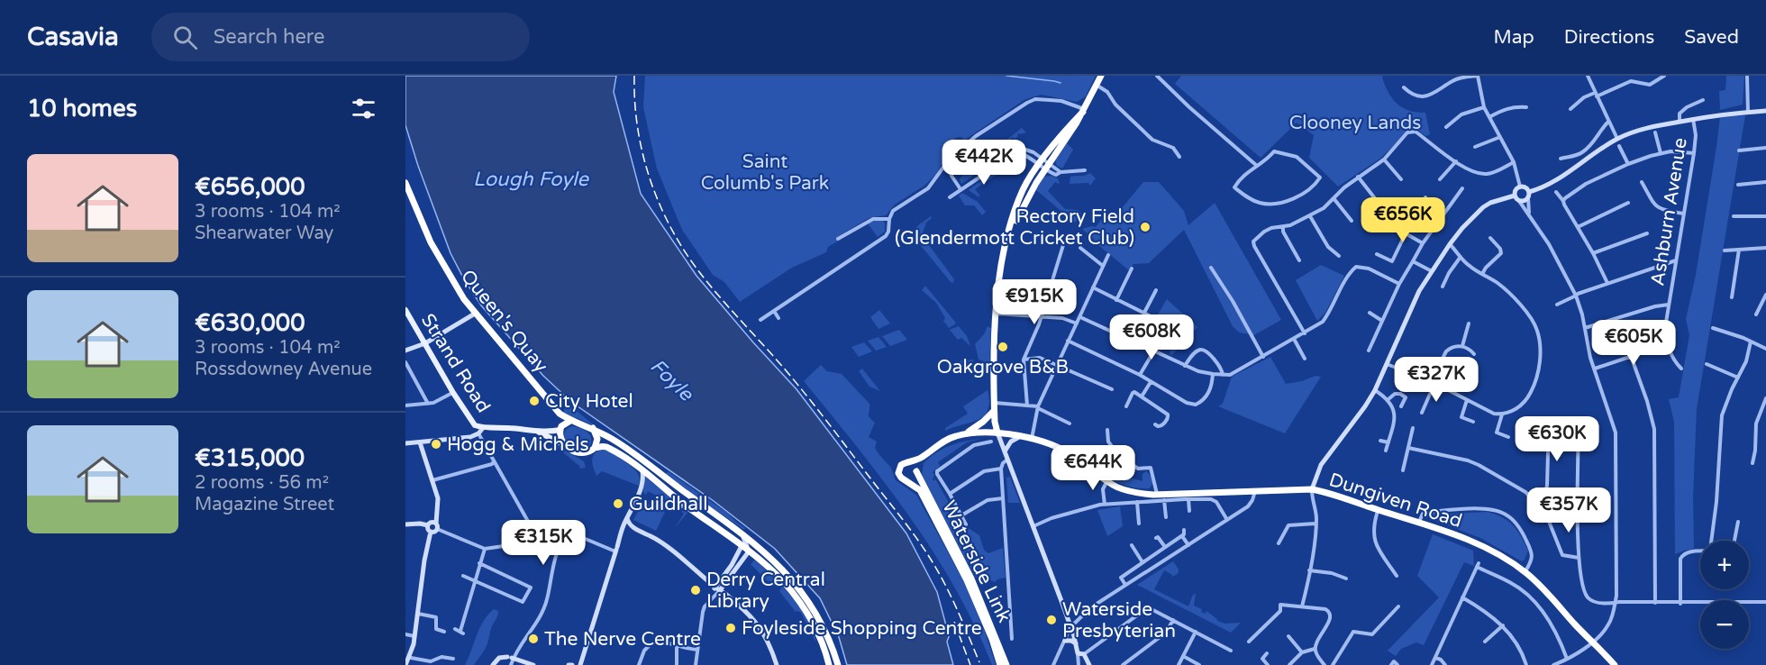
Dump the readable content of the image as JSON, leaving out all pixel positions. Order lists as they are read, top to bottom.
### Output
{
  "streets": {
    "highway": ["Queen's Quay", "Dungiven Road", "Waterside Link"],
    "main road": ["Strand Road"],
    "street": ["Ashburn Avenue"]
  },
  "water": ["Lough Foyle", "Foyle"],
  "parks": ["Clooney Lands", "Saint Columb's Park"],
  "places": [
    "Rectory Field (Glendermott Cricket Club)",
    "Oakgrove B&B",
    "City Hotel",
    "Hogg & Michels",
    "Guildhall",
    "Derry Central Library",
    "Waterside Presbyterian",
    "Foyleside Shopping Centre",
    "The Nerve Centre"
  ],
  "page": {
    "header": "Casavia",
    "search": "Search here",
    "nav": ["Map", "Directions", "Saved"],
    "heading": "10 homes",
    "price": [
      "€442K",
      "€656K",
      "€915K",
      "€608K",
      "€605K",
      "€327K",
      "€630K",
      "€644K",
      "€357K",
      "€315K"
    ],
    "list": [
      {
        "name": "€656,000",
        "note": "3 rooms · 104 m² · Shearwater Way"
      },
      {
        "name": "€630,000",
        "note": "3 rooms · 104 m² · Rossdowney Avenue"
      },
      {
        "name": "€315,000",
        "note": "2 rooms · 56 m² · Magazine Street"
      }
    ],
    "map_buttons": ["+", "−"]
  }
}
